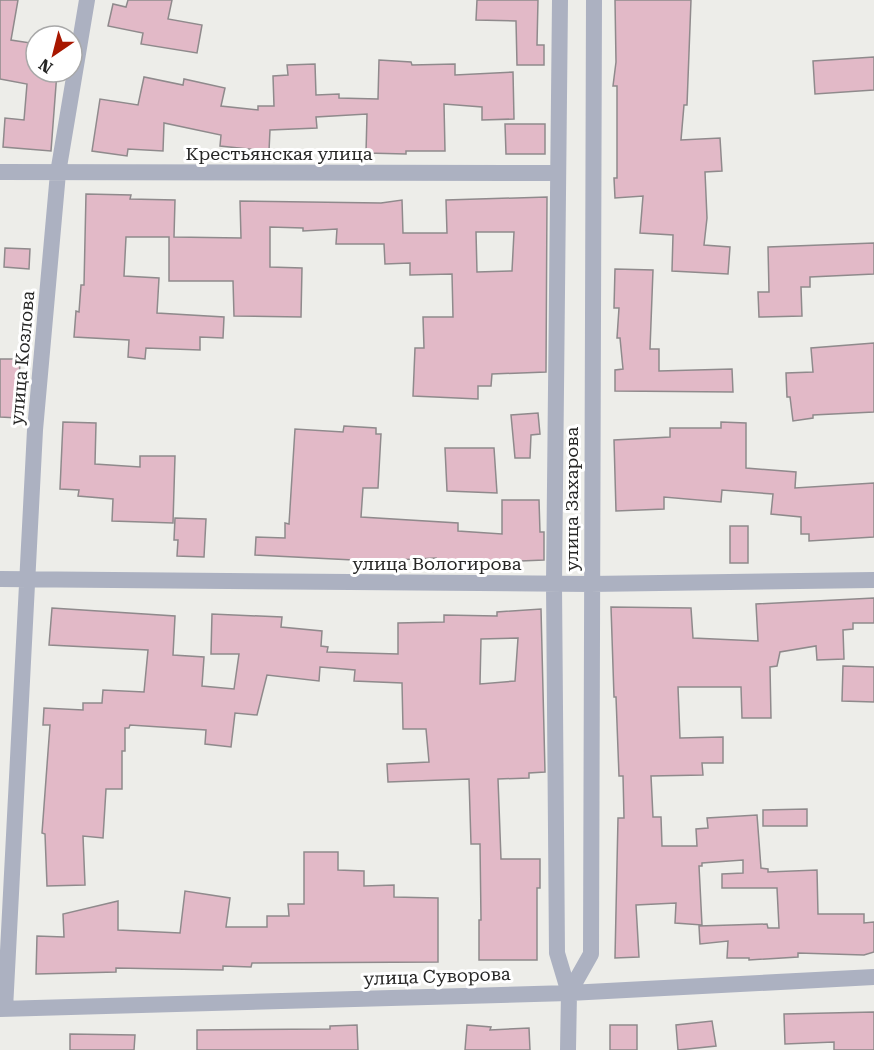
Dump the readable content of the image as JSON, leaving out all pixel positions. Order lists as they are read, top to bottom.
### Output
{
  "streets": {
    "street": [
      "Крестьянская улица",
      "улица Козлова",
      "улица Захарова",
      "улица Вологирова",
      "улица Суворова"
    ]
  },
  "crossings": [
    ["Крестьянская улица", "улица Козлова"],
    ["Крестьянская улица", "улица Захарова"],
    ["улица Козлова", "улица Вологирова"],
    ["улица Козлова", "улица Суворова"],
    ["улица Захарова", "улица Вологирова"],
    ["улица Захарова", "улица Суворова"]
  ],
  "north": "bottom left"
}
